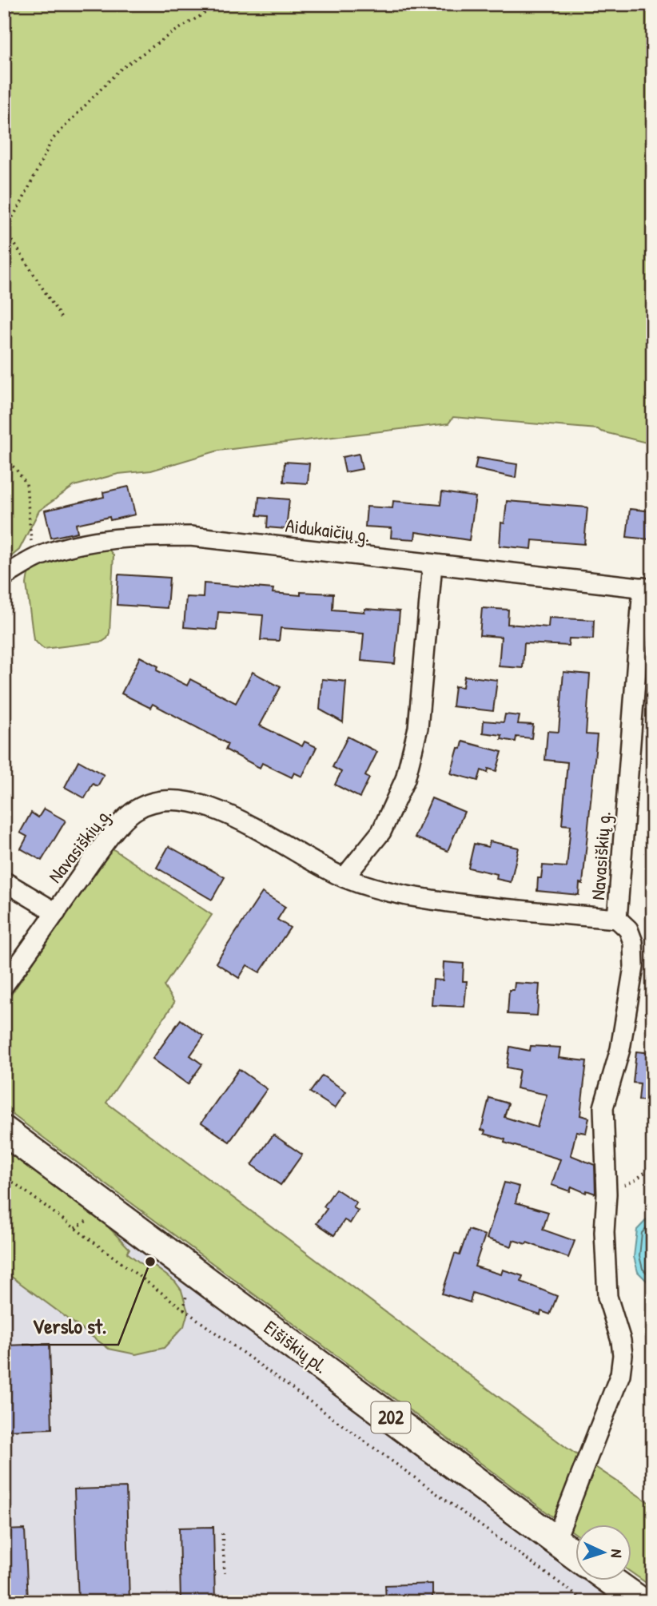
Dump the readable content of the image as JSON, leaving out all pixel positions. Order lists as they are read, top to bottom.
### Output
{
  "streets": {
    "main road": ["Eišiškių pl.", "202"],
    "street": ["Aidukaičių g.", "Navasiškių g."]
  },
  "crossings": [
    ["Aidukaičių g.", "Navasiškių g."]
  ],
  "places": ["Verslo st."],
  "north": "right"
}
